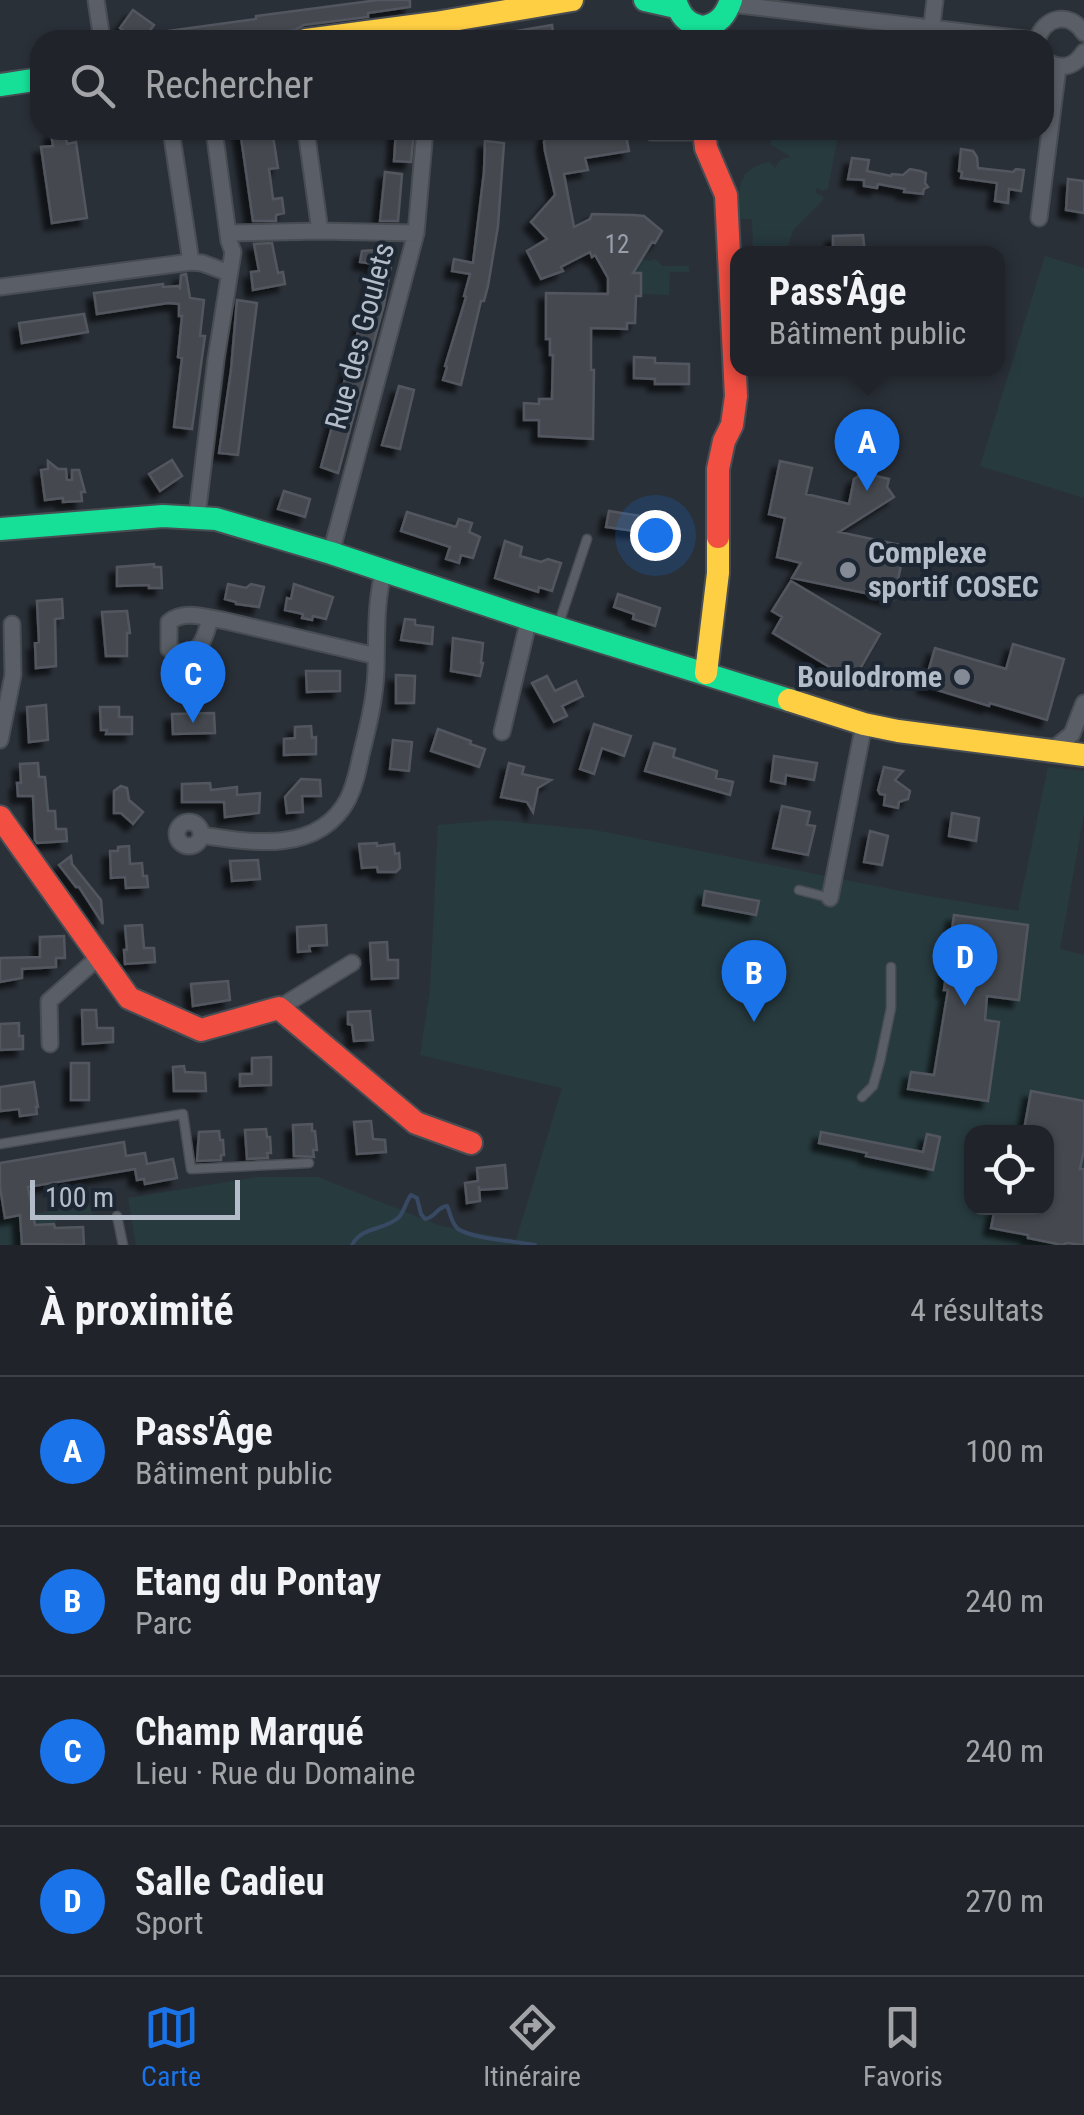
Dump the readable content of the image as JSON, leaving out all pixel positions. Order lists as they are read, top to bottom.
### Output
{
  "streets": {
    "street": ["Rue des Goulets"]
  },
  "places": ["Complexe sportif COSEC", "Boulodrome"],
  "house_numbers": ["12"],
  "scale_bar": "100 m",
  "page": {
    "search": "Rechercher",
    "popup": ["Pass'Âge", "Bâtiment public"],
    "pins": [
      "A",
      "C",
      "D",
      "B"
    ],
    "scale": "100 m",
    "heading": ["À proximité", "4 résultats"],
    "list": [
      {
        "mark": "A",
        "name": "Pass'Âge",
        "note": "Bâtiment public",
        "value": "100 m"
      },
      {
        "mark": "B",
        "name": "Etang du Pontay",
        "note": "Parc",
        "value": "240 m"
      },
      {
        "mark": "C",
        "name": "Champ Marqué",
        "note": "Lieu · Rue du Domaine",
        "value": "240 m"
      },
      {
        "mark": "D",
        "name": "Salle Cadieu",
        "note": "Sport",
        "value": "270 m"
      }
    ],
    "nav": ["Carte", "Itinéraire", "Favoris"]
  }
}
